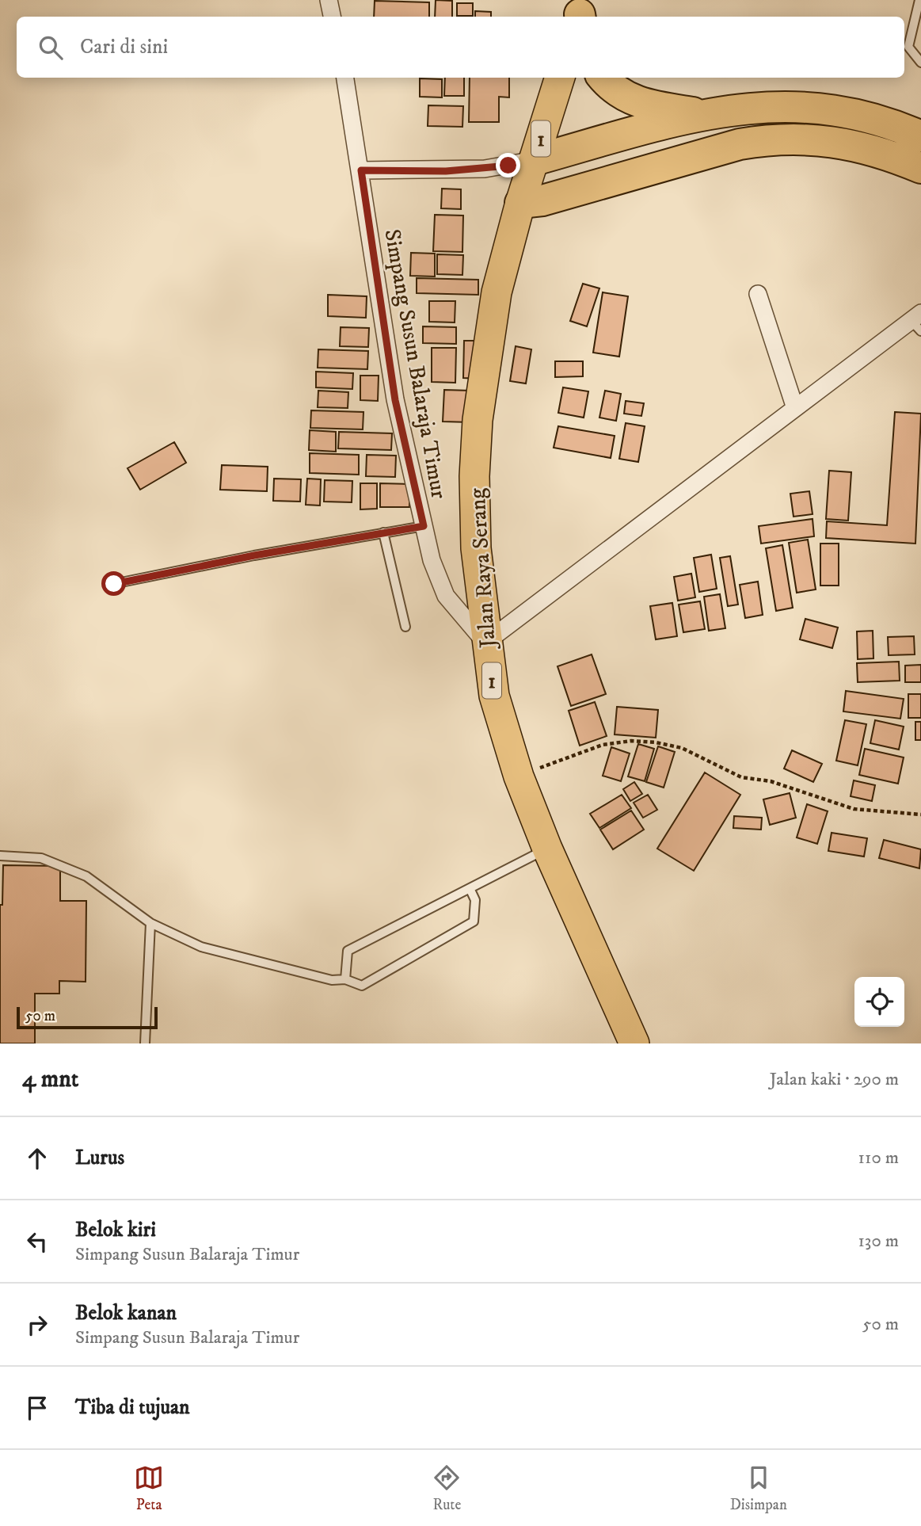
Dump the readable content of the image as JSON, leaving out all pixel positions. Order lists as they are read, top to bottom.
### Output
{
  "streets": {
    "highway": ["1", "Jalan Raya Serang"],
    "street": ["Simpang Susun Balaraja Timur"]
  },
  "crossings": [
    ["Simpang Susun Balaraja Timur", "Jalan Raya Serang"]
  ],
  "scale_bar": "50 m",
  "page": {
    "search": "Cari di sini",
    "scale": "50 m",
    "heading": ["4 mnt", "Jalan kaki · 290 m"],
    "list": [
      ["Lurus", "110 m"],
      ["Belok kiri", "Simpang Susun Balaraja Timur", "130 m"],
      ["Belok kanan", "Simpang Susun Balaraja Timur", "50 m"],
      "Tiba di tujuan"
    ],
    "nav": ["Peta", "Rute", "Disimpan"]
  }
}
